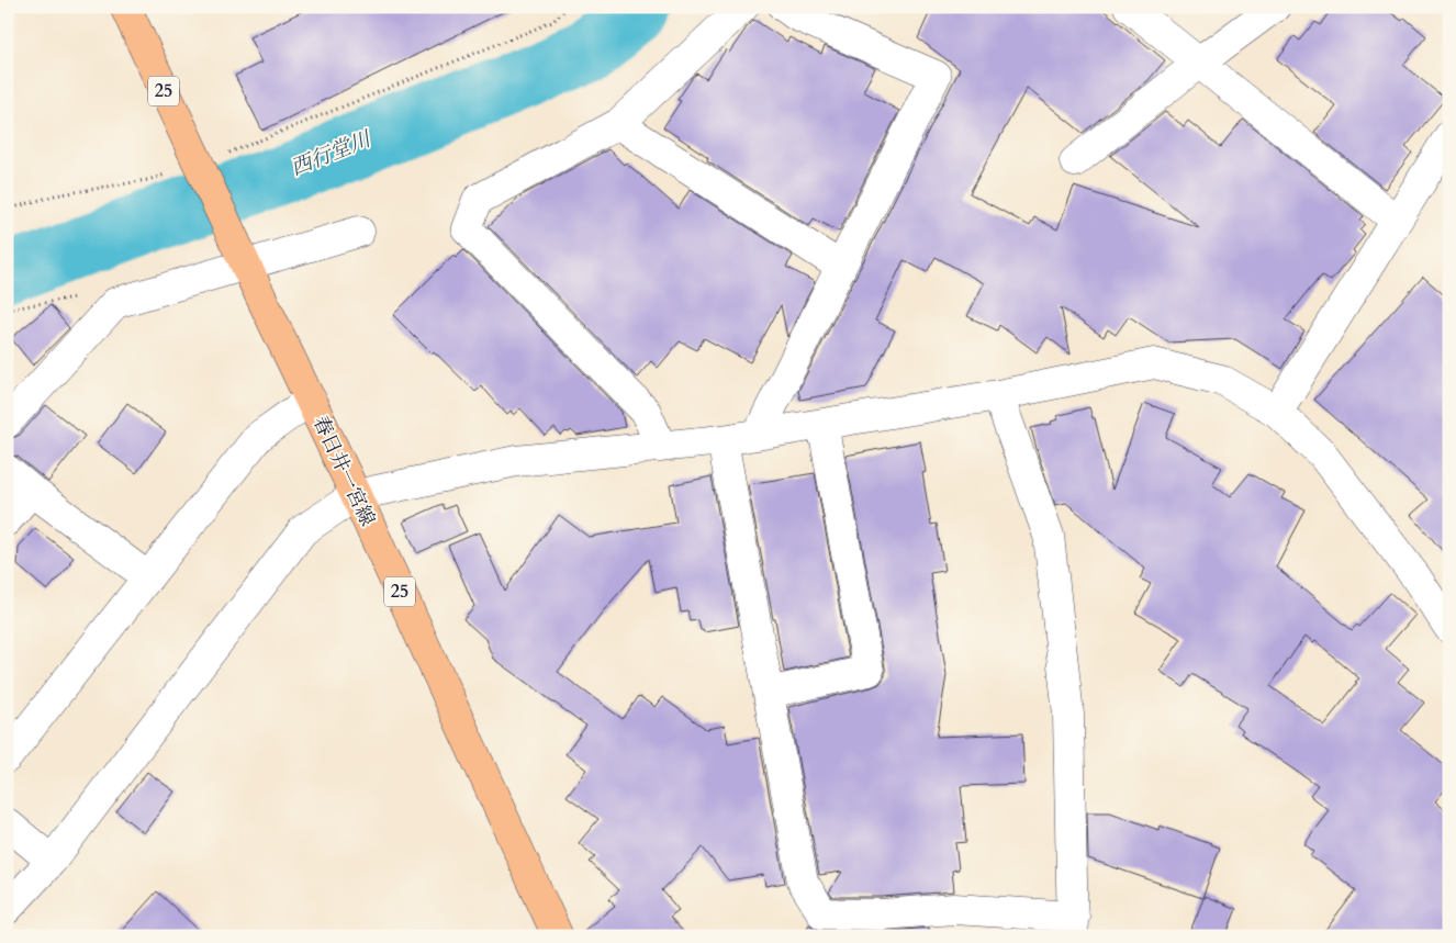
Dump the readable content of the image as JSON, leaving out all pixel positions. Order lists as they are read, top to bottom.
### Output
{
  "streets": {
    "main road": ["25", "春日井一宮線"]
  },
  "water": ["西行堂川"]
}
